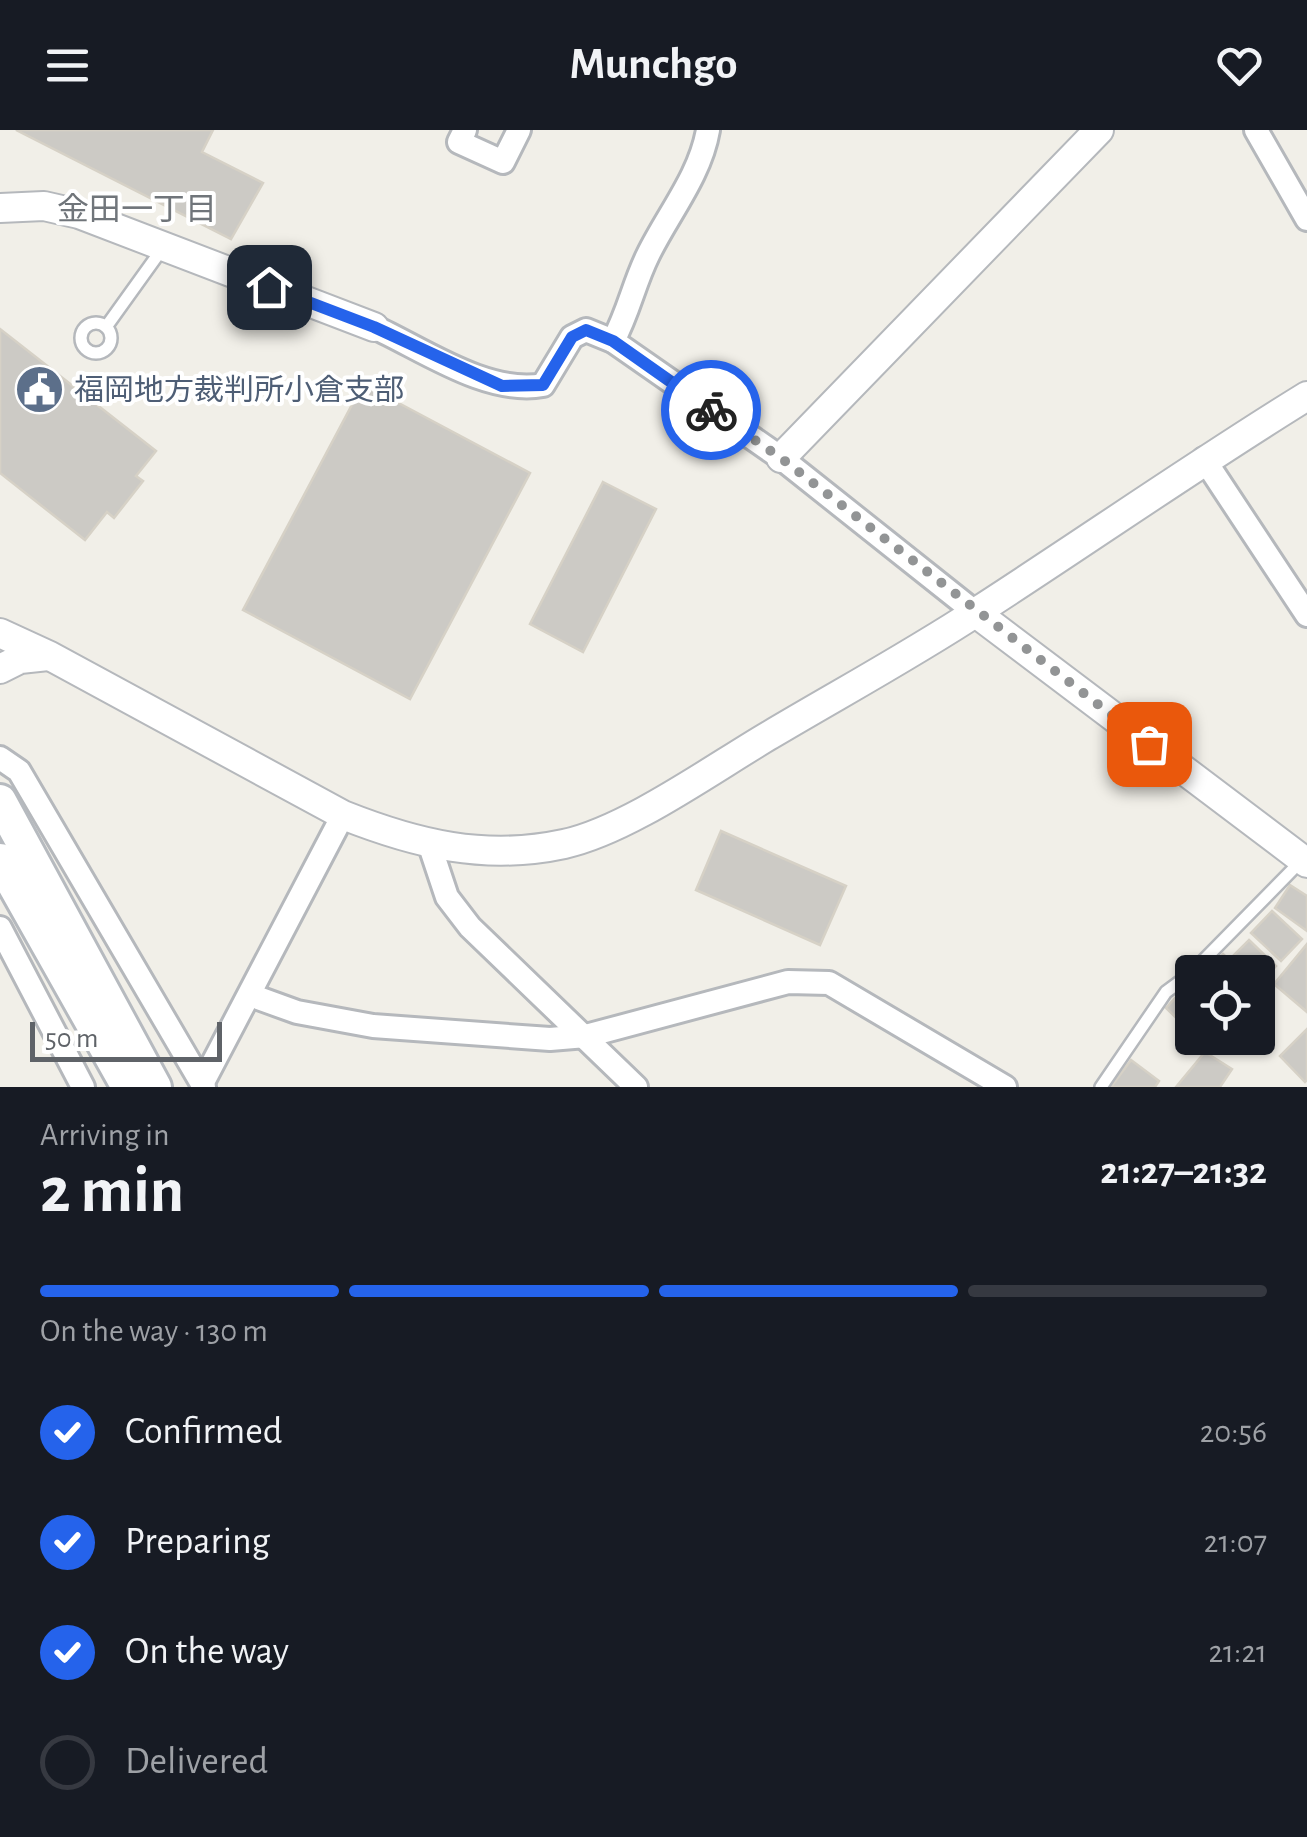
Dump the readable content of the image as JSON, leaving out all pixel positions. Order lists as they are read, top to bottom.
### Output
{
  "districts": ["金田一丁目"],
  "places": {
    "public building": ["福岡地方裁判所小倉支部"]
  },
  "scale_bar": "50 m",
  "page": {
    "header": "Munchgo",
    "scale": "50 m",
    "heading": ["2 min", "Arriving in", "21:27–21:32"],
    "bar": "On the way · 130 m",
    "list": [
      ["Confirmed", "20:56"],
      ["Preparing", "21:07"],
      ["On the way", "21:21"],
      "Delivered"
    ]
  }
}
